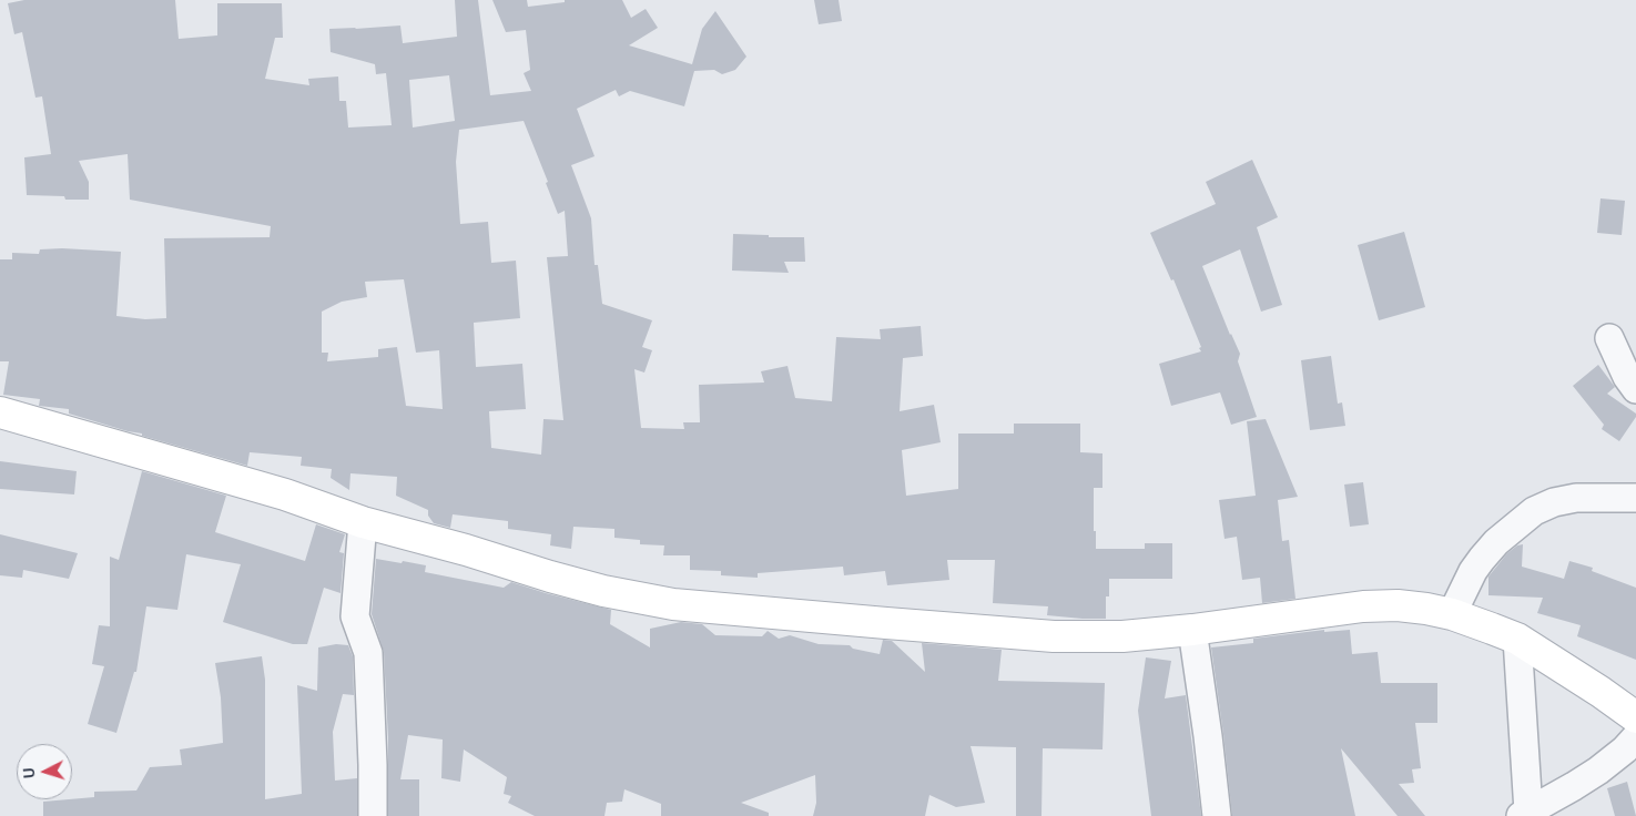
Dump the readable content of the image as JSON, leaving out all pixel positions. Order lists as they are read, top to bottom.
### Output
{
  "north": "left"
}
